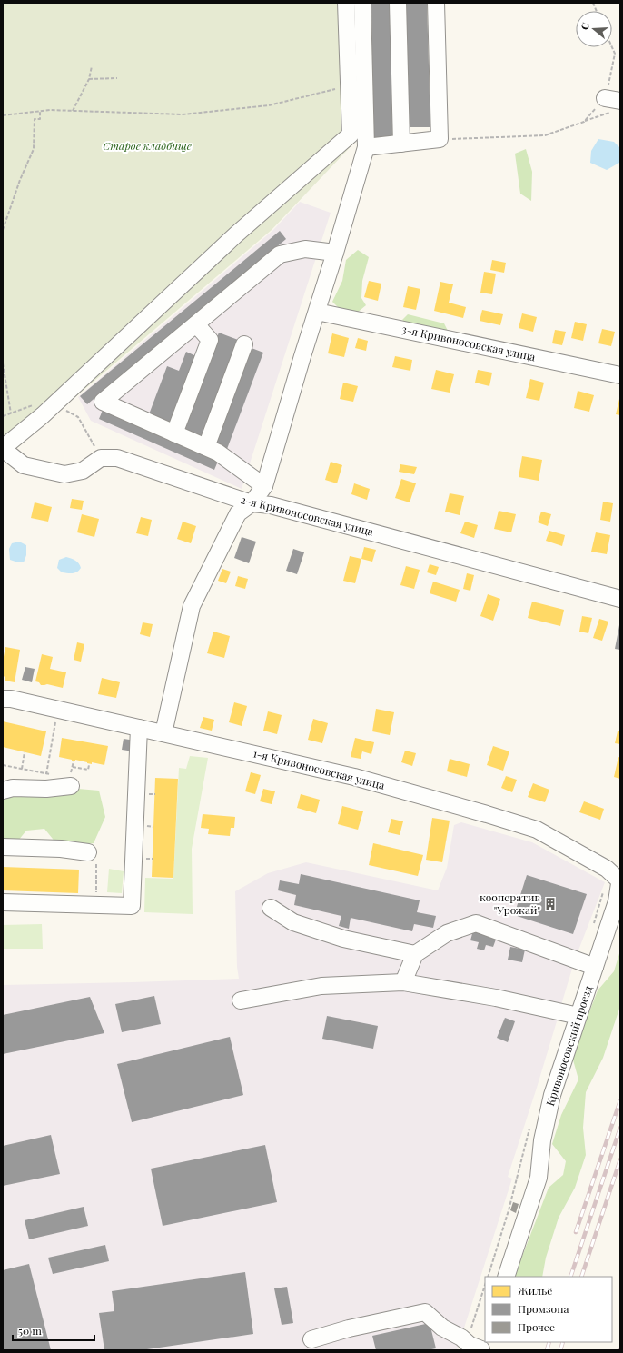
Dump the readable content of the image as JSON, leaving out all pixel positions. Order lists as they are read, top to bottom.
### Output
{
  "streets": {
    "street": [
      "3-я Кривоносовская улица",
      "2-я Кривоносовская улица",
      "1-я Кривоносовская улица",
      "Кривоносовский проезд"
    ]
  },
  "crossings": [
    ["1-я Кривоносовская улица", "Кривоносовский проезд"]
  ],
  "parks": ["Старое кладбище"],
  "places": {
    "building": ["кооператив \"Урожай\""]
  },
  "legend": ["Жильё", "Промзона", "Прочее"],
  "scale_bar": "50 m",
  "north": "left"
}
